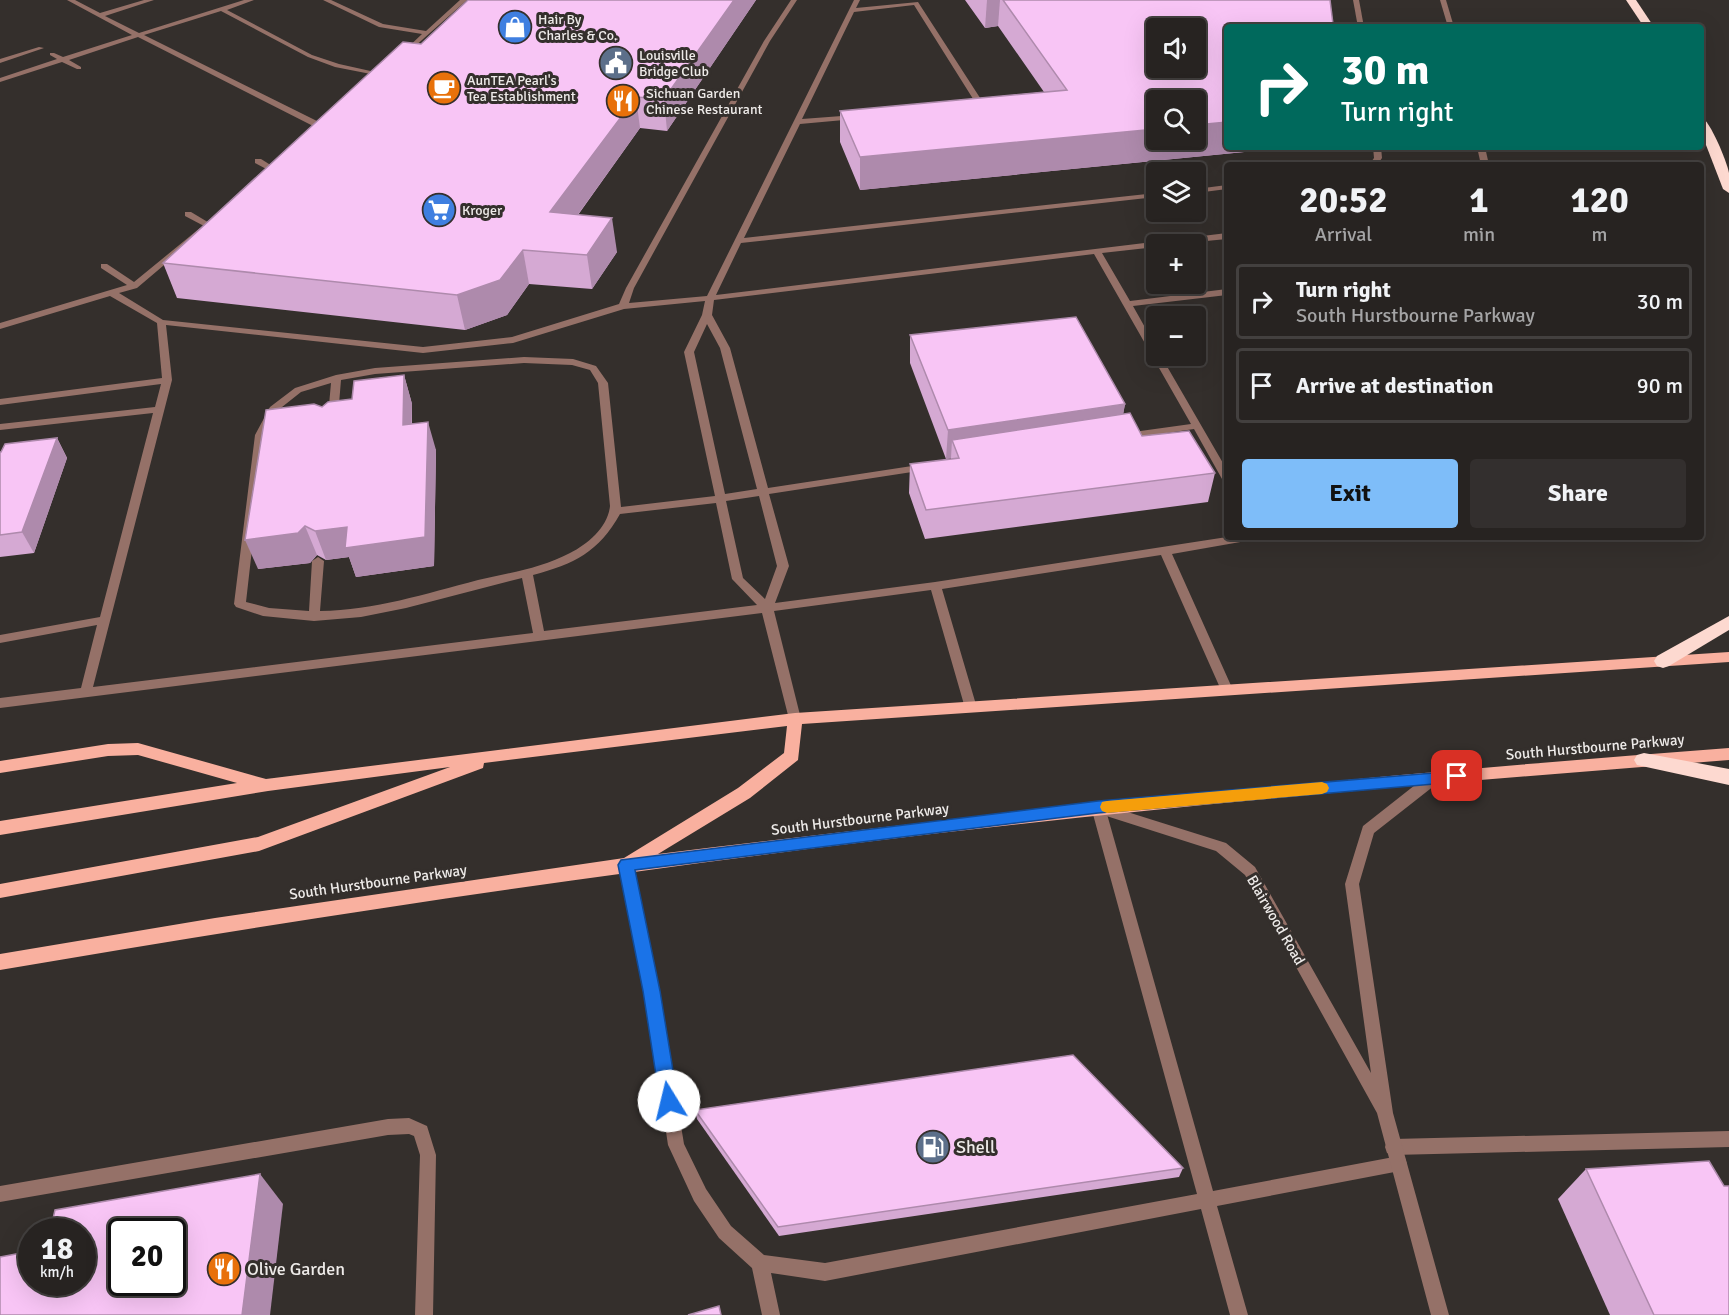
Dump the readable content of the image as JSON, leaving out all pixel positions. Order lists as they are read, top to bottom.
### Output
{
  "streets": {
    "main road": ["South Hurstbourne Parkway"],
    "street": ["Blairwood Road"]
  },
  "crossings": [
    ["South Hurstbourne Parkway", "Blairwood Road"]
  ],
  "places": {
    "shop": ["Hair By Charles & Co."],
    "public building": ["Louisville Bridge Club"],
    "cafe": ["AunTEA Pearl's Tea Establishment"],
    "restaurant": ["Sichuan Garden Chinese Restaurant", "Olive Garden"],
    "supermarket": ["Kroger"],
    "fuel station": ["Shell"]
  },
  "page": {
    "map_buttons": ["+", "−"],
    "turn": ["30 m", "Turn right"],
    "eta": [
      "20:52",
      "Arrival",
      "1",
      "min",
      "120",
      "m"
    ],
    "list": [
      {
        "name": "Turn right",
        "note": "South Hurstbourne Parkway",
        "value": "30 m"
      },
      {
        "name": "Arrive at destination",
        "value": "90 m"
      }
    ],
    "buttons": ["Exit", "Share"],
    "speed": "18 km/h",
    "limit": "20"
  }
}
